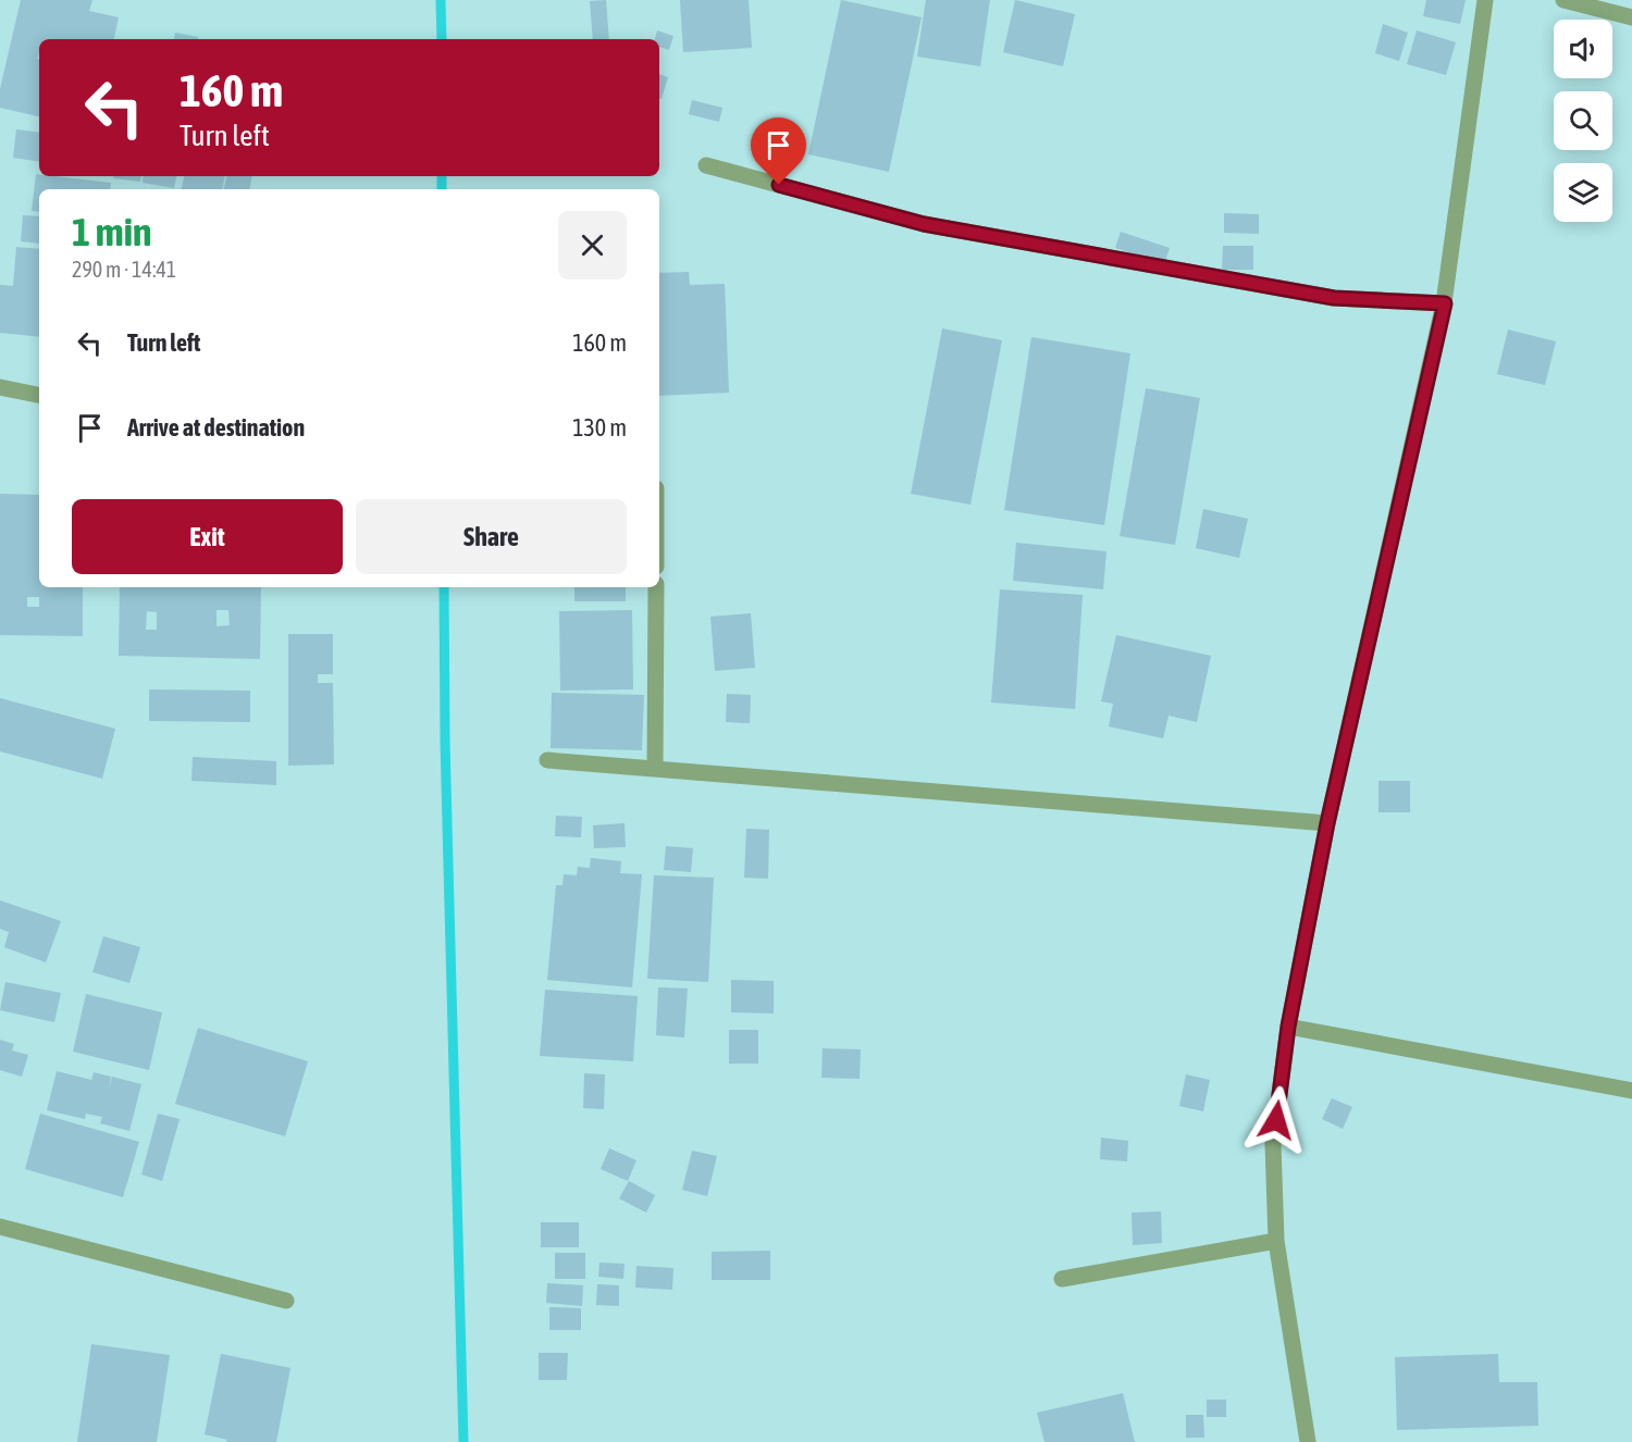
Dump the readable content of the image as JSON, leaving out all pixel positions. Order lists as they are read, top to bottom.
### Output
{
  "page": {
    "turn": ["160 m", "Turn left"],
    "heading": ["1 min", "290 m · 14:41"],
    "list": [
      {
        "name": "Turn left",
        "value": "160 m"
      },
      {
        "name": "Arrive at destination",
        "value": "130 m"
      }
    ],
    "buttons": ["Exit", "Share"]
  }
}
